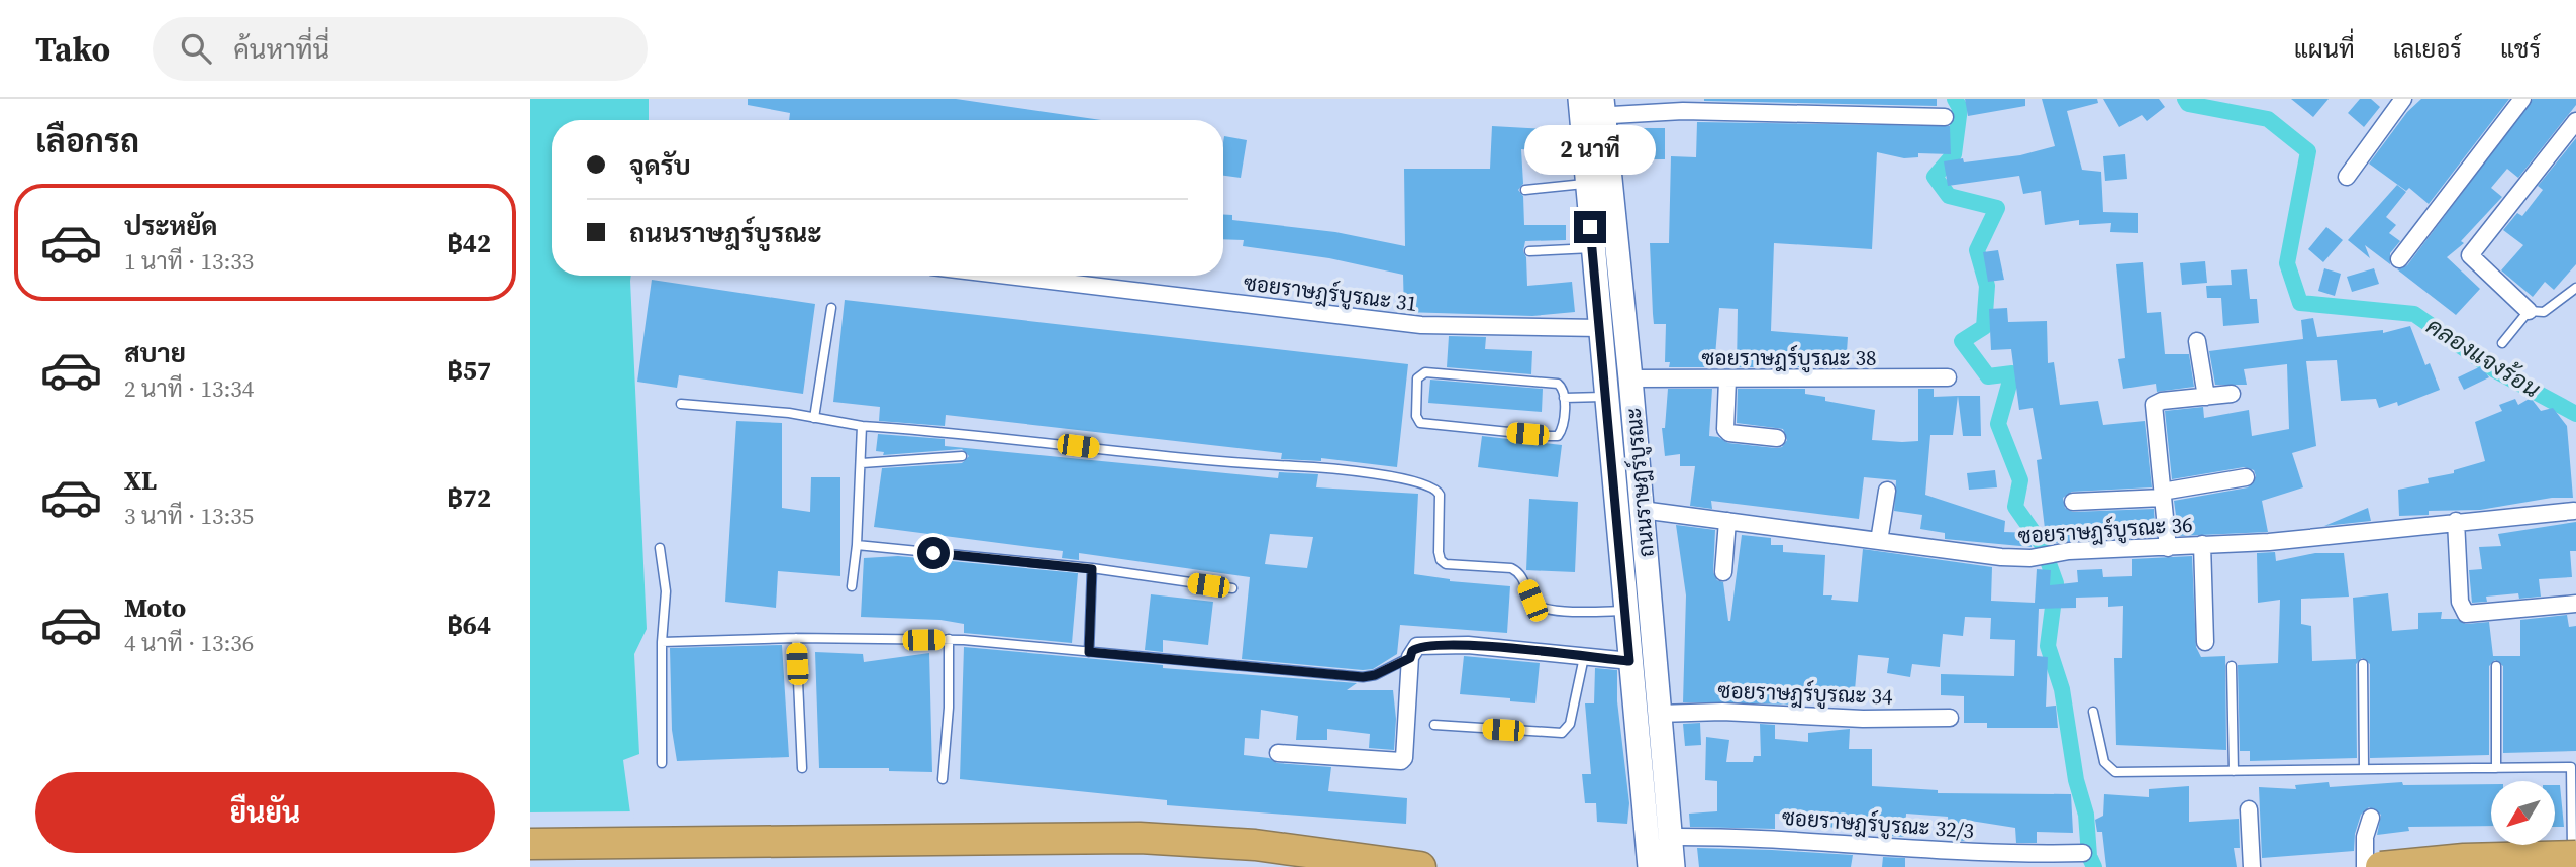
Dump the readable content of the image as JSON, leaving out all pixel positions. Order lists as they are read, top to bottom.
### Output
{
  "streets": {
    "main road": ["ถนนราษฎร์บูรณะ"],
    "street": [
      "ซอยราษฎร์บูรณะ 31",
      "ซอยราษฎร์บูรณะ 38",
      "ซอยราษฎร์บูรณะ 36",
      "ซอยราษฎร์บูรณะ 34",
      "ซอยราษฎร์บูรณะ 32/3"
    ]
  },
  "crossings": [
    ["ซอยราษฎร์บูรณะ 31", "ถนนราษฎร์บูรณะ"],
    ["ซอยราษฎร์บูรณะ 38", "ถนนราษฎร์บูรณะ"],
    ["ถนนราษฎร์บูรณะ", "ซอยราษฎร์บูรณะ 36"],
    ["ถนนราษฎร์บูรณะ", "ซอยราษฎร์บูรณะ 34"],
    ["ถนนราษฎร์บูรณะ", "ซอยราษฎร์บูรณะ 32/3"]
  ],
  "water": ["คลองแจงร้อน"],
  "north": "bottom left",
  "page": {
    "header": "Tako",
    "search": "ค้นหาที่นี่",
    "nav": ["แผนที่", "เลเยอร์", "แชร์"],
    "heading": "เลือกรถ",
    "banner": ["จุดรับ", "ถนนราษฎร์บูรณะ"],
    "bubble": "2 นาที",
    "list": [
      {
        "name": "ประหยัด",
        "note": "1 นาที · 13:33",
        "value": "฿42"
      },
      {
        "name": "สบาย",
        "note": "2 นาที · 13:34",
        "value": "฿57"
      },
      {
        "name": "XL",
        "note": "3 นาที · 13:35",
        "value": "฿72"
      },
      {
        "name": "Moto",
        "note": "4 นาที · 13:36",
        "value": "฿64"
      }
    ],
    "buttons": "ยืนยัน"
  }
}
